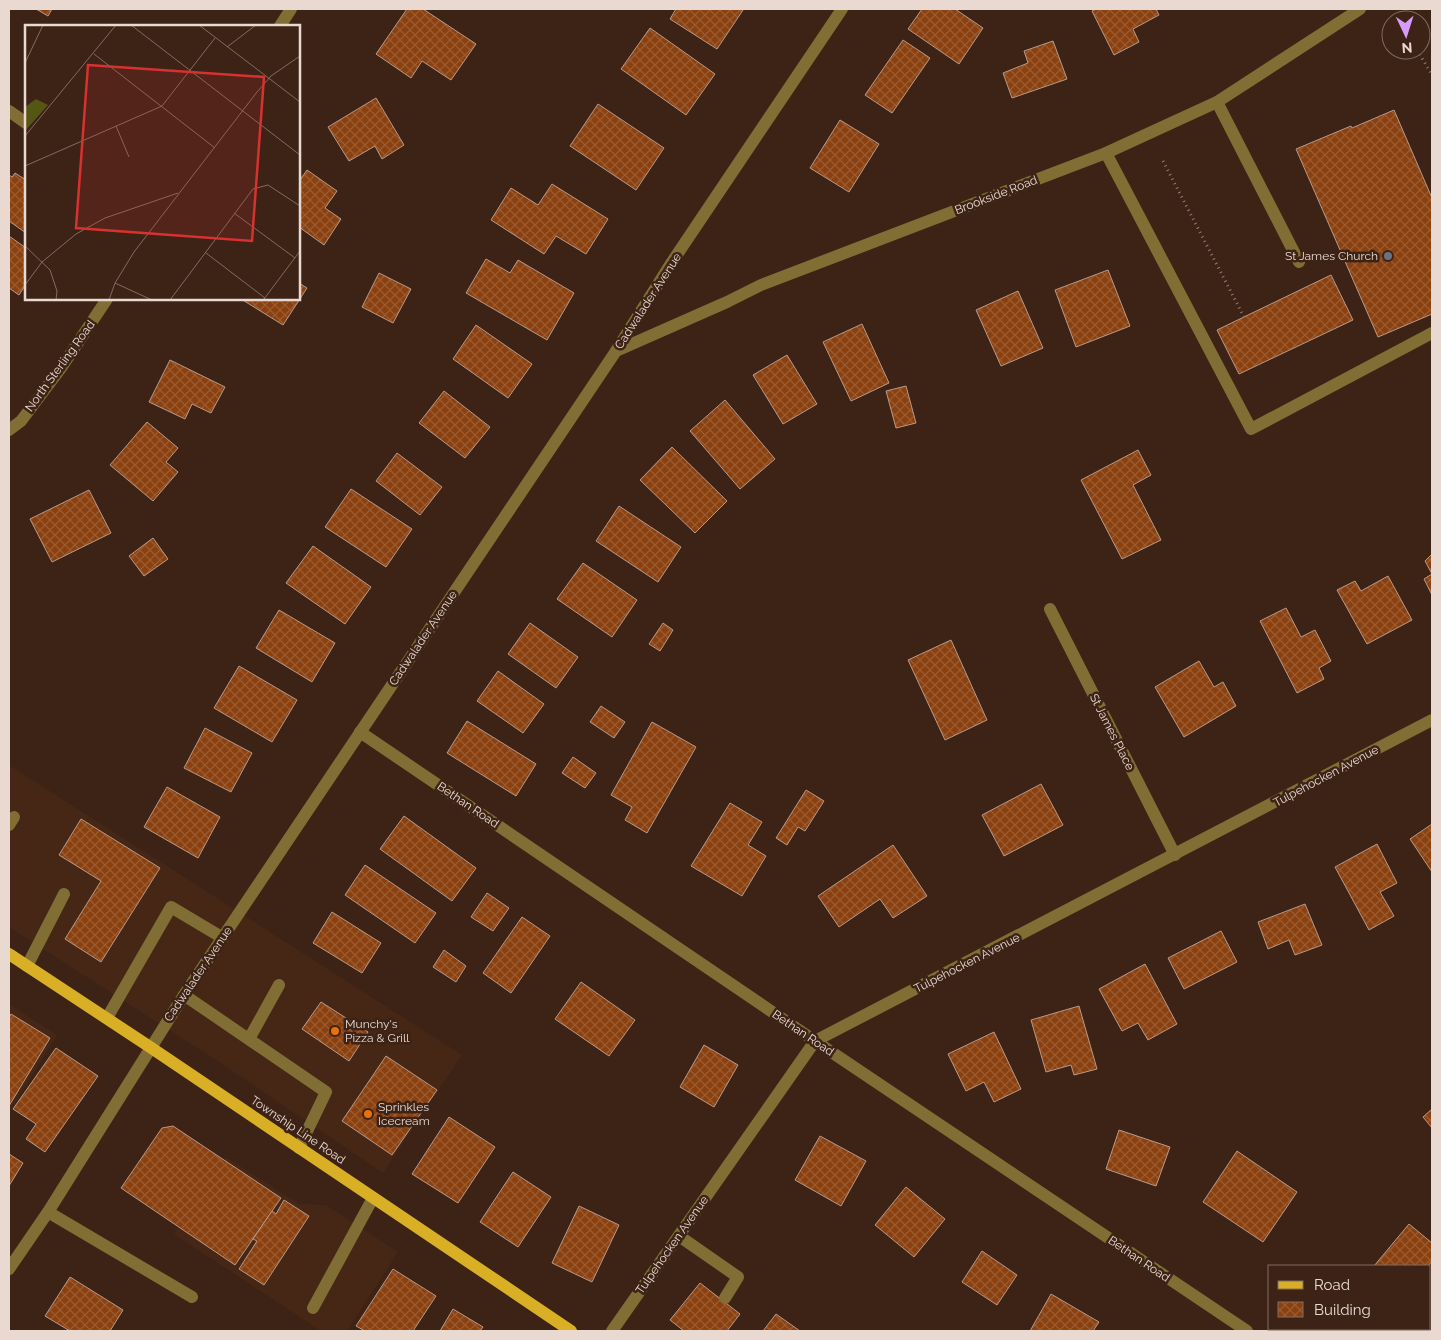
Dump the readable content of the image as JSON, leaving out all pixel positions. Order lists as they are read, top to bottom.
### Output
{
  "streets": {
    "main road": ["Township Line Road"],
    "street": [
      "Brookside Road",
      "Cadwalader Avenue",
      "North Sterling Road",
      "St James Place",
      "Tulpehocken Avenue",
      "Bethan Road"
    ]
  },
  "crossings": [
    ["Brookside Road", "Cadwalader Avenue"],
    ["Cadwalader Avenue", "Bethan Road"],
    ["Cadwalader Avenue", "Township Line Road"],
    ["St James Place", "Tulpehocken Avenue"],
    ["Tulpehocken Avenue", "Bethan Road"]
  ],
  "places": ["St James Church", "Munchy's Pizza & Grill", "Sprinkles Icecream"],
  "legend": ["Road", "Building"],
  "north": "bottom"
}
